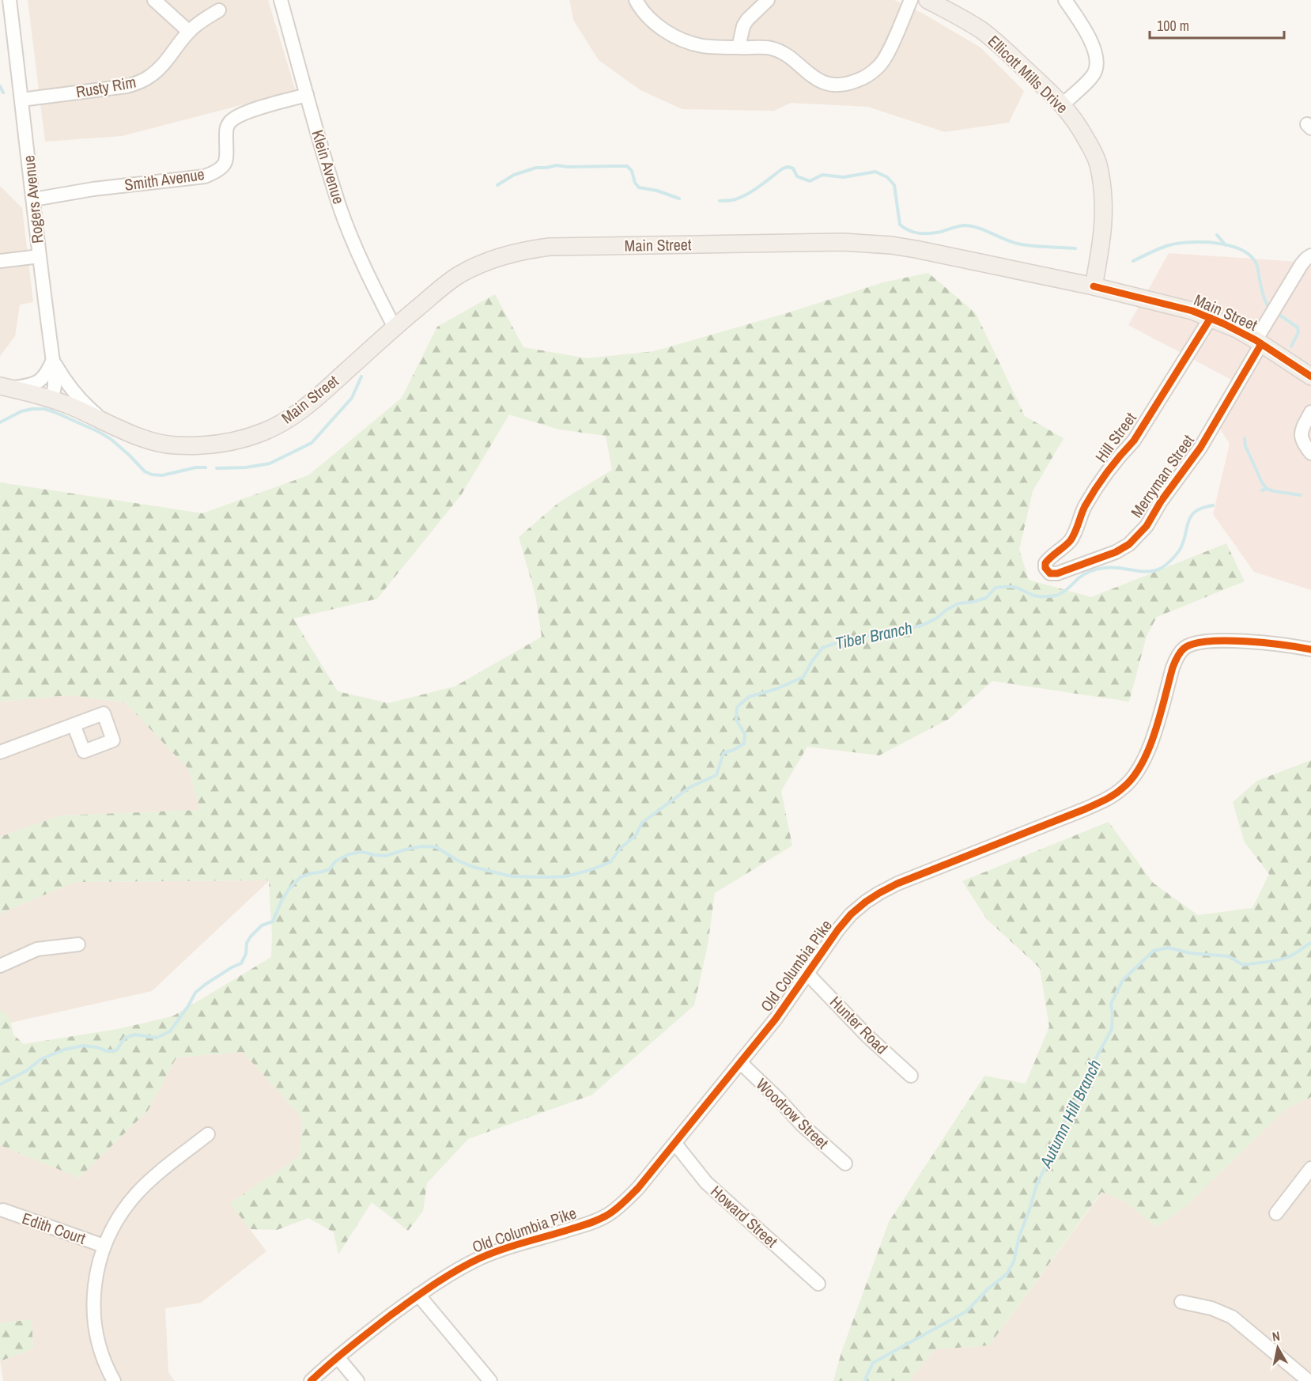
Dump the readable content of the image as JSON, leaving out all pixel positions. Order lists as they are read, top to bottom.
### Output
{
  "streets": {
    "main road": ["Ellicott Mills Drive", "Main Street"],
    "street": [
      "Rusty Rim",
      "Klein Avenue",
      "Smith Avenue",
      "Rogers Avenue",
      "Hill Street",
      "Merryman Street",
      "Old Columbia Pike",
      "Hunter Road",
      "Woodrow Street",
      "Howard Street",
      "Edith Court"
    ]
  },
  "crossings": [
    ["Ellicott Mills Drive", "Main Street"],
    ["Rusty Rim", "Rogers Avenue"],
    ["Klein Avenue", "Smith Avenue"],
    ["Klein Avenue", "Main Street"],
    ["Smith Avenue", "Rogers Avenue"],
    ["Rogers Avenue", "Main Street"],
    ["Main Street", "Hill Street"],
    ["Main Street", "Merryman Street"],
    ["Hill Street", "Merryman Street"],
    ["Old Columbia Pike", "Hunter Road"],
    ["Old Columbia Pike", "Woodrow Street"],
    ["Old Columbia Pike", "Howard Street"]
  ],
  "water": ["Tiber Branch", "Autumn Hill Branch"],
  "scale_bar": "100 m",
  "north": "top"
}
